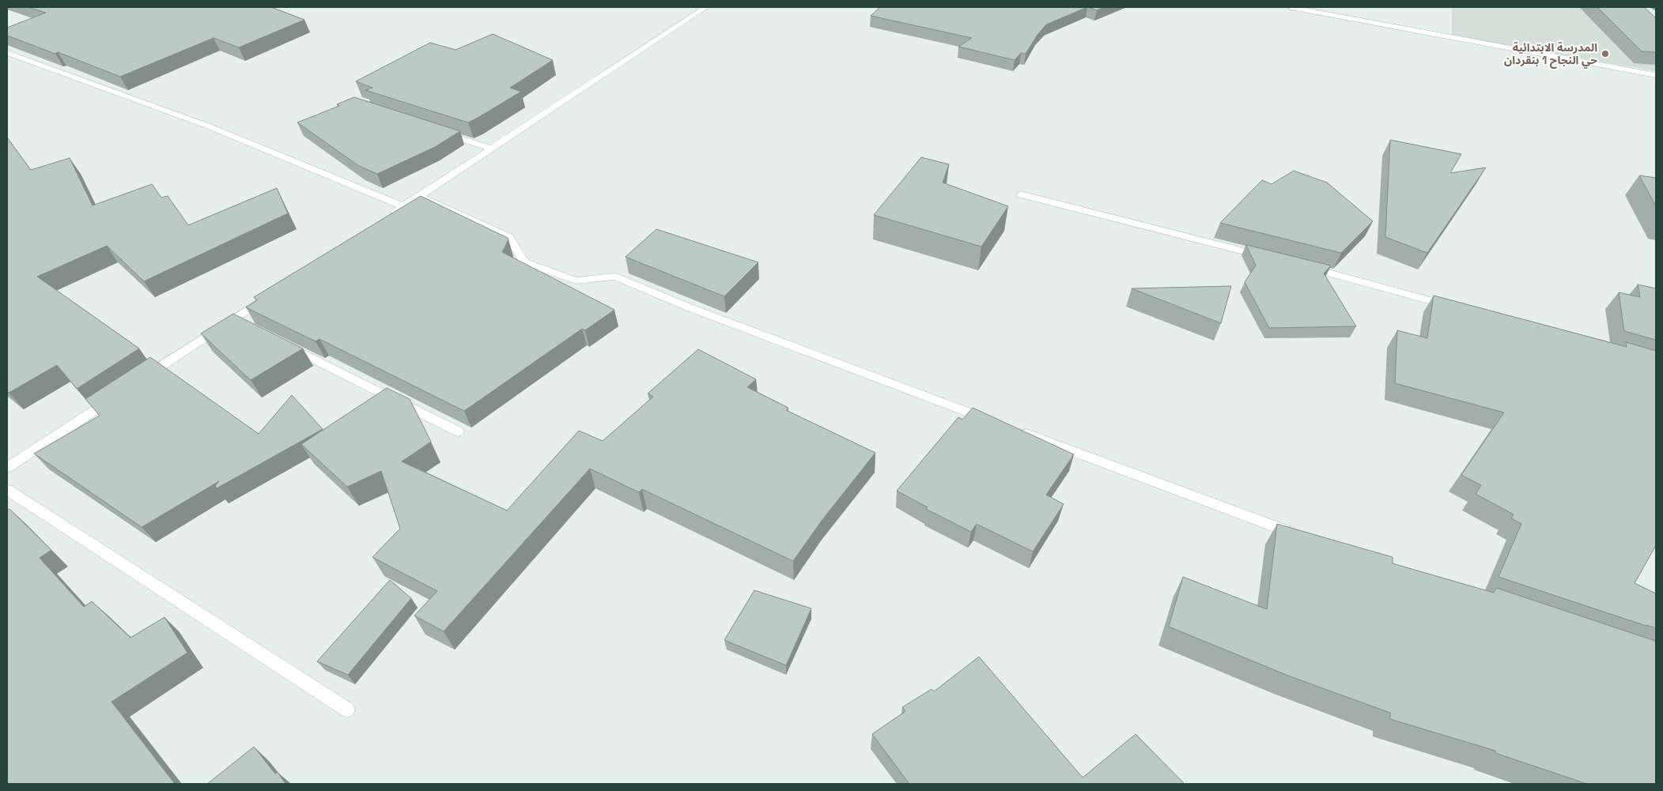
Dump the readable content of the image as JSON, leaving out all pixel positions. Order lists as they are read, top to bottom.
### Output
{
  "places": ["المدرسة الابتدائية حي النجاح 1 بنقردان"]
}
